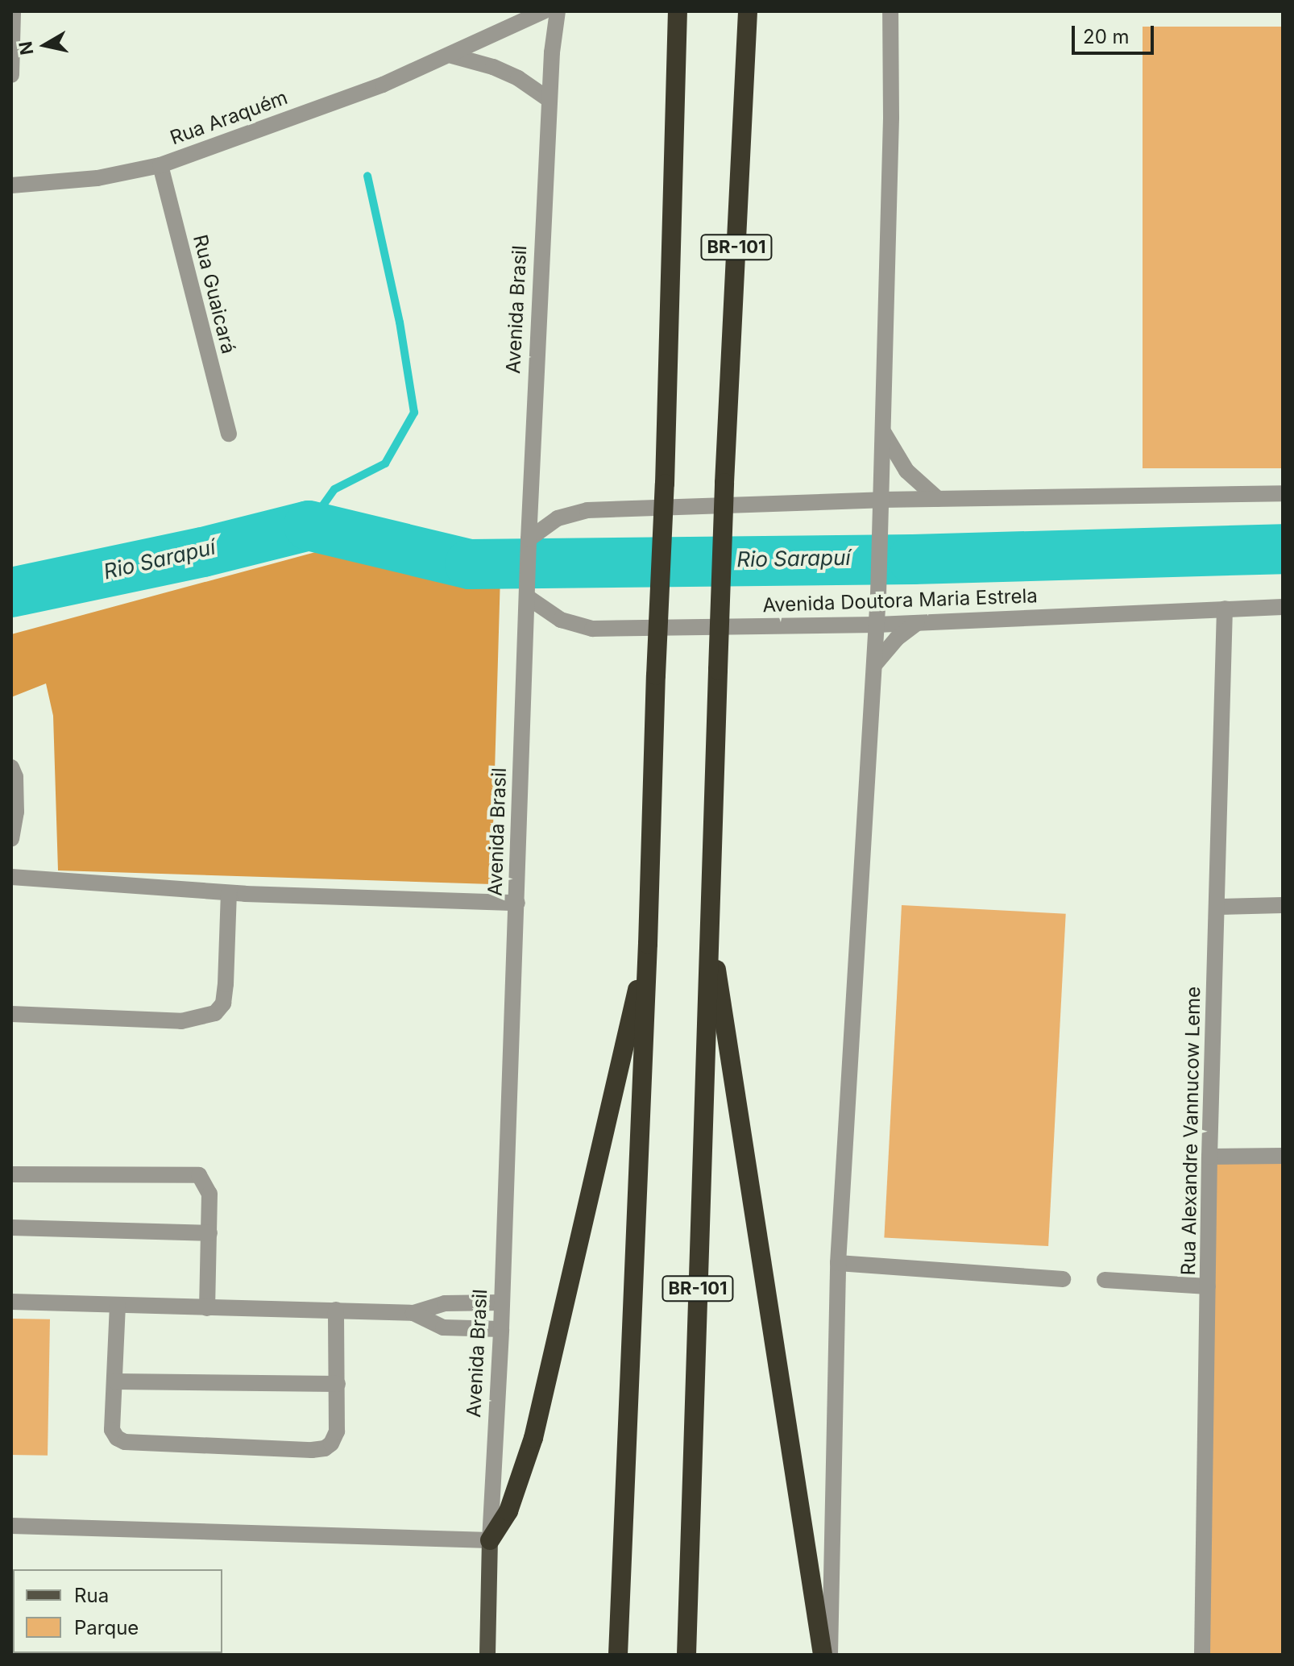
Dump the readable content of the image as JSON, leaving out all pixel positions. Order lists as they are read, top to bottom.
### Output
{
  "streets": {
    "highway": ["BR-101"],
    "main road": ["Avenida Brasil"],
    "street": [
      "Rua Araquém",
      "Rua Guaicará",
      "Avenida Doutora Maria Estrela",
      "Rua Alexandre Vannucow Leme"
    ]
  },
  "crossings": [
    ["Rua Araquém", "Rua Guaicará"],
    ["Avenida Brasil", "Avenida Doutora Maria Estrela"],
    ["Avenida Doutora Maria Estrela", "Rua Alexandre Vannucow Leme"]
  ],
  "water": ["Rio Sarapuí"],
  "legend": ["Rua", "Parque"],
  "scale_bar": "20 m",
  "north": "left"
}
